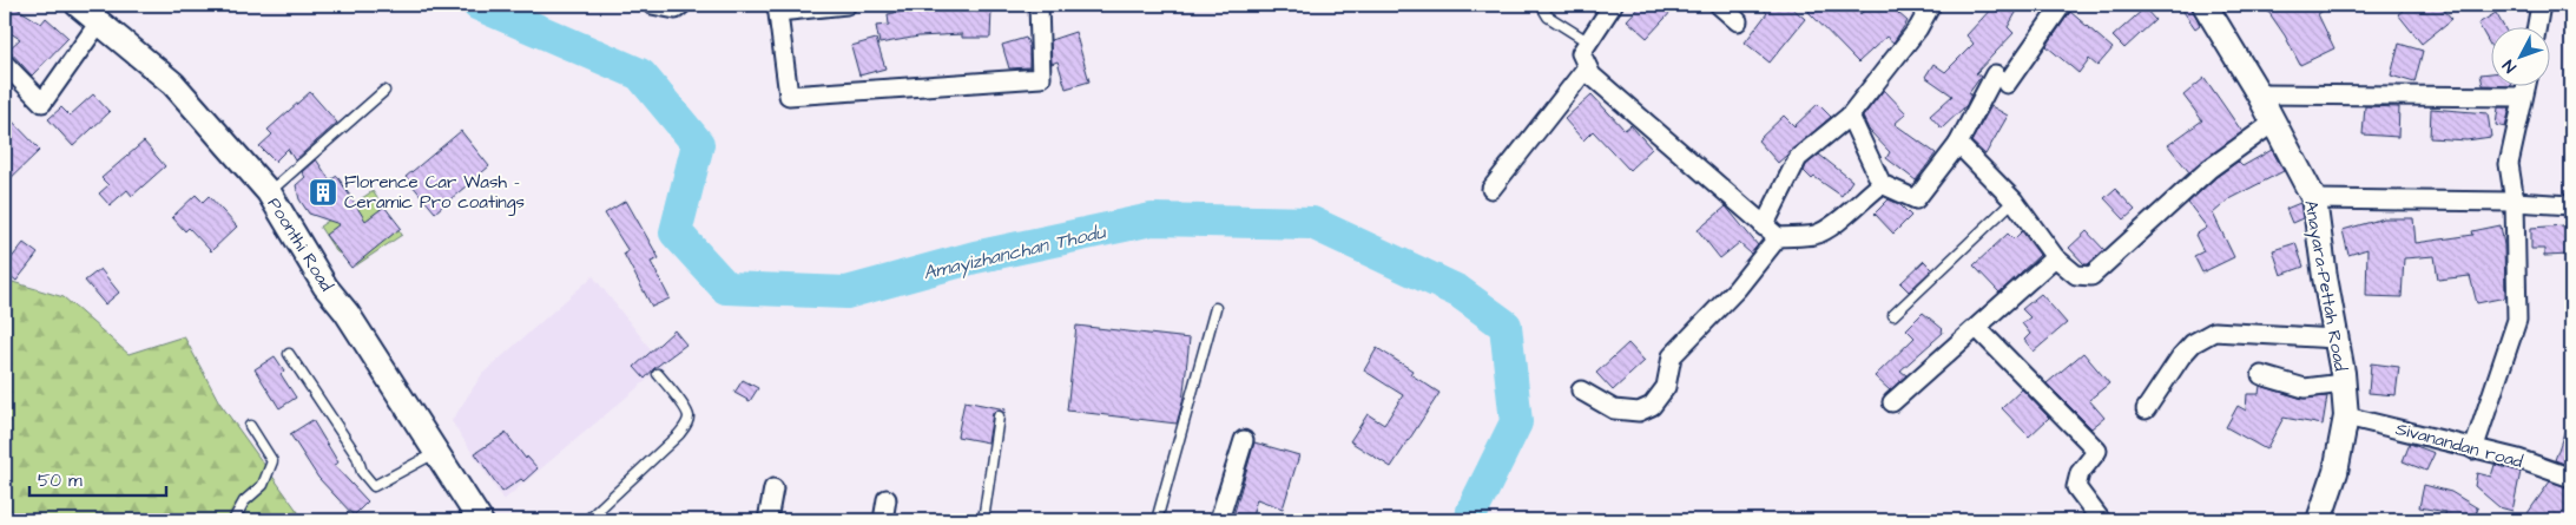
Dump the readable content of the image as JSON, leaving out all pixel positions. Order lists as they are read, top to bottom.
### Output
{
  "streets": {
    "main road": ["Poonthi Road", "Anayara-Pettah Road"],
    "street": ["Sivanandan road"]
  },
  "crossings": [
    ["Anayara-Pettah Road", "Sivanandan road"]
  ],
  "water": ["Amayizhanchan Thodu"],
  "places": {
    "building": ["Florence Car Wash - Ceramic Pro coatings"]
  },
  "scale_bar": "50 m",
  "north": "bottom left"
}
